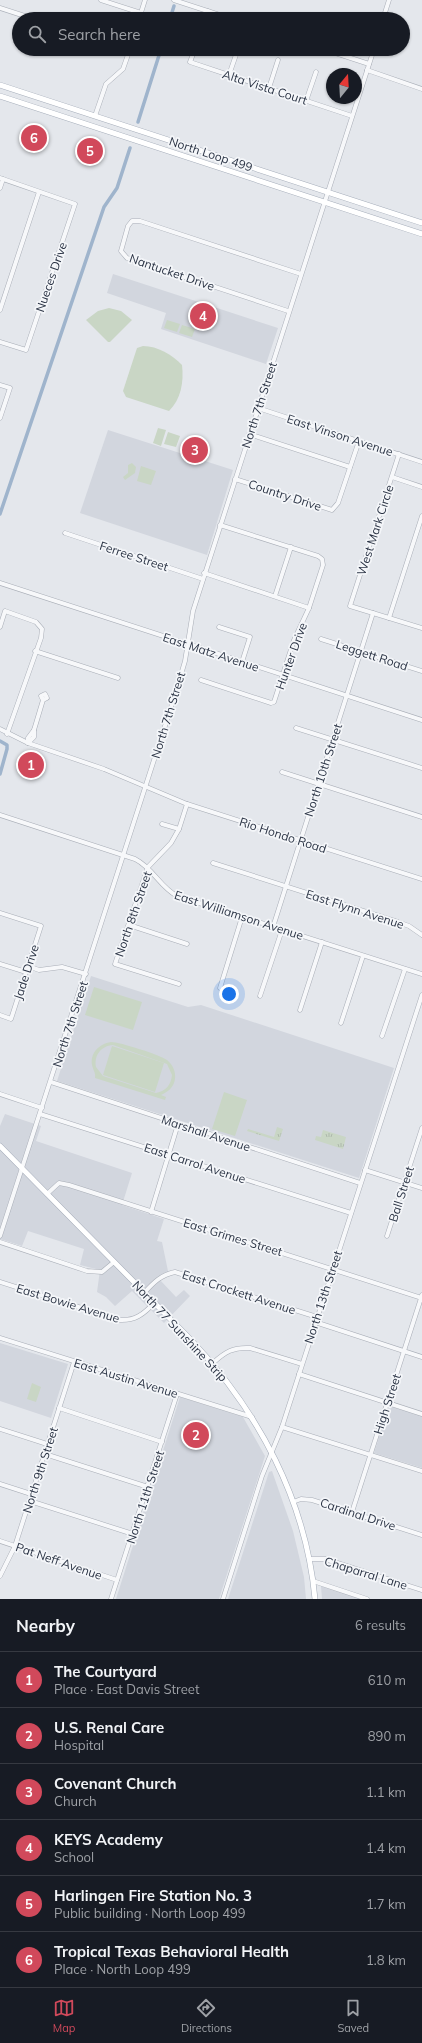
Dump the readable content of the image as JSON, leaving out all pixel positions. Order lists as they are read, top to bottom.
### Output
{
  "streets": {
    "main road": ["North Loop 499", "North 77 Sunshine Strip"],
    "street": [
      "Alta Vista Court",
      "Nantucket Drive",
      "Nueces Drive",
      "North 7th Street",
      "East Vinson Avenue",
      "Country Drive",
      "West Mark Circle",
      "Ferree Street",
      "East Matz Avenue",
      "Leggett Road",
      "Hunter Drive",
      "North 10th Street",
      "Rio Hondo Road",
      "East Flynn Avenue",
      "North 8th Street",
      "East Williamson Avenue",
      "Jade Drive",
      "Marshall Avenue",
      "East Carrol Avenue",
      "Ball Street",
      "East Grimes Street",
      "East Crockett Avenue",
      "North 13th Street",
      "East Bowie Avenue",
      "East Austin Avenue",
      "High Street",
      "North 9th Street",
      "North 11th Street",
      "Cardinal Drive",
      "Pat Neff Avenue",
      "Chaparral Lane"
    ]
  },
  "crossings": [
    ["Alta Vista Court", "North 7th Street"],
    ["North Loop 499", "North 7th Street"],
    ["Nantucket Drive", "North 7th Street"],
    ["North 7th Street", "East Vinson Avenue"],
    ["North 7th Street", "Country Drive"],
    ["North 7th Street", "Ferree Street"],
    ["North 7th Street", "East Matz Avenue"],
    ["North 7th Street", "Rio Hondo Road"],
    ["North 7th Street", "East Williamson Avenue"],
    ["North 7th Street", "Marshall Avenue"],
    ["North 7th Street", "East Carrol Avenue"],
    ["North 7th Street", "North 77 Sunshine Strip"],
    ["East Vinson Avenue", "Country Drive"],
    ["East Vinson Avenue", "West Mark Circle"],
    ["West Mark Circle", "North 10th Street"],
    ["East Matz Avenue", "Hunter Drive"],
    ["East Matz Avenue", "North 10th Street"],
    ["Leggett Road", "North 10th Street"],
    ["North 10th Street", "Rio Hondo Road"],
    ["North 10th Street", "East Flynn Avenue"],
    ["North 10th Street", "East Williamson Avenue"],
    ["Rio Hondo Road", "North 8th Street"],
    ["North 8th Street", "East Williamson Avenue"],
    ["Marshall Avenue", "North 13th Street"],
    ["East Carrol Avenue", "North 13th Street"],
    ["East Grimes Street", "North 13th Street"],
    ["East Grimes Street", "North 77 Sunshine Strip"],
    ["East Grimes Street", "High Street"],
    ["East Crockett Avenue", "North 13th Street"],
    ["East Crockett Avenue", "North 77 Sunshine Strip"],
    ["North 13th Street", "North 77 Sunshine Strip"],
    ["East Bowie Avenue", "North 77 Sunshine Strip"],
    ["North 77 Sunshine Strip", "East Austin Avenue"],
    ["North 77 Sunshine Strip", "Cardinal Drive"],
    ["North 77 Sunshine Strip", "Chaparral Lane"],
    ["East Austin Avenue", "North 9th Street"],
    ["East Austin Avenue", "North 11th Street"],
    ["High Street", "Cardinal Drive"],
    ["North 9th Street", "Pat Neff Avenue"],
    ["North 11th Street", "Pat Neff Avenue"]
  ],
  "north": "top",
  "page": {
    "search": "Search here",
    "pins": [
      "6",
      "5",
      "4",
      "3",
      "1",
      "2"
    ],
    "heading": ["Nearby", "6 results"],
    "list": [
      {
        "mark": "1",
        "name": "The Courtyard",
        "note": "Place · East Davis Street",
        "value": "610 m"
      },
      {
        "mark": "2",
        "name": "U.S. Renal Care",
        "note": "Hospital",
        "value": "890 m"
      },
      {
        "mark": "3",
        "name": "Covenant Church",
        "note": "Church",
        "value": "1.1 km"
      },
      {
        "mark": "4",
        "name": "KEYS Academy",
        "note": "School",
        "value": "1.4 km"
      },
      {
        "mark": "5",
        "name": "Harlingen Fire Station No. 3",
        "note": "Public building · North Loop 499",
        "value": "1.7 km"
      },
      {
        "mark": "6",
        "name": "Tropical Texas Behavioral Health",
        "note": "Place · North Loop 499",
        "value": "1.8 km"
      }
    ],
    "nav": ["Map", "Directions", "Saved"]
  }
}
